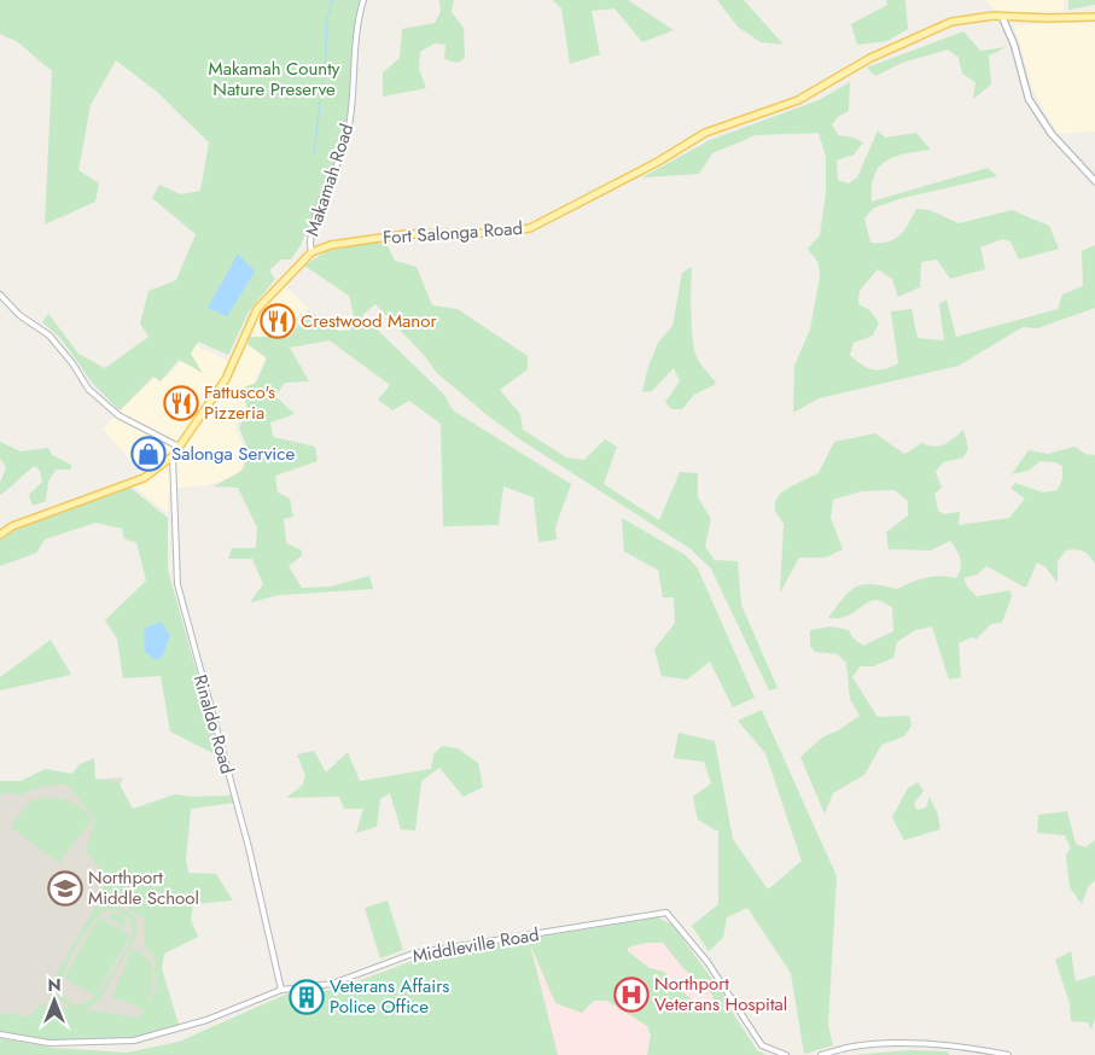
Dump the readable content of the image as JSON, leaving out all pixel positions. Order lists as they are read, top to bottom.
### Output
{
  "streets": {
    "main road": ["Fort Salonga Road"],
    "street": ["Makamah Road", "Rinaldo Road", "Middleville Road"]
  },
  "crossings": [
    ["Makamah Road", "Fort Salonga Road"],
    ["Fort Salonga Road", "Rinaldo Road"],
    ["Rinaldo Road", "Middleville Road"]
  ],
  "parks": ["Makamah County Nature Preserve"],
  "places": {
    "restaurant": ["Crestwood Manor", "Fattusco's Pizzeria"],
    "shop": ["Salonga Service"],
    "school or university": ["Northport Middle School"],
    "hospital": ["Northport Veterans Hospital"],
    "building": ["Veterans Affairs Police Office"]
  },
  "north": "top"
}
